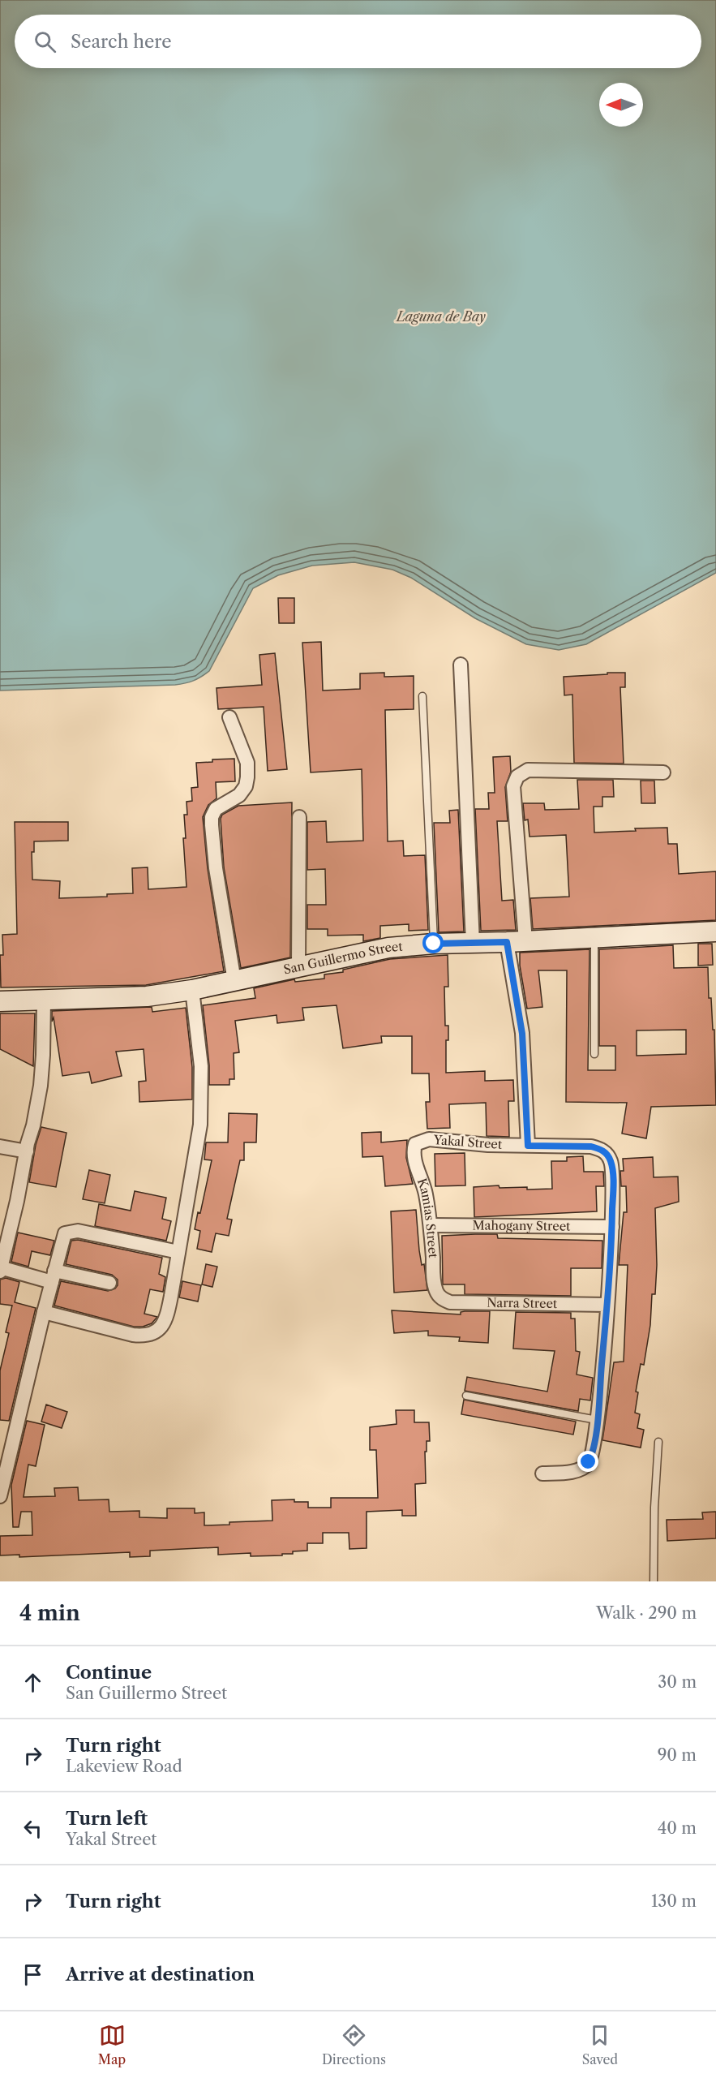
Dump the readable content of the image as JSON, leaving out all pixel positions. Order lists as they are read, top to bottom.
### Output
{
  "streets": {
    "main road": ["San Guillermo Street"],
    "street": [
      "Yakal Street",
      "Kamias Street",
      "Mahogany Street",
      "Narra Street"
    ]
  },
  "crossings": [
    ["Yakal Street", "Kamias Street"],
    ["Yakal Street", "Mahogany Street"],
    ["Kamias Street", "Mahogany Street"],
    ["Kamias Street", "Narra Street"]
  ],
  "water": ["Laguna de Bay"],
  "north": "left",
  "page": {
    "search": "Search here",
    "heading": ["4 min", "Walk · 290 m"],
    "list": [
      ["Continue", "San Guillermo Street", "30 m"],
      ["Turn right", "Lakeview Road", "90 m"],
      ["Turn left", "Yakal Street", "40 m"],
      ["Turn right", "130 m"],
      "Arrive at destination"
    ],
    "nav": ["Map", "Directions", "Saved"]
  }
}
